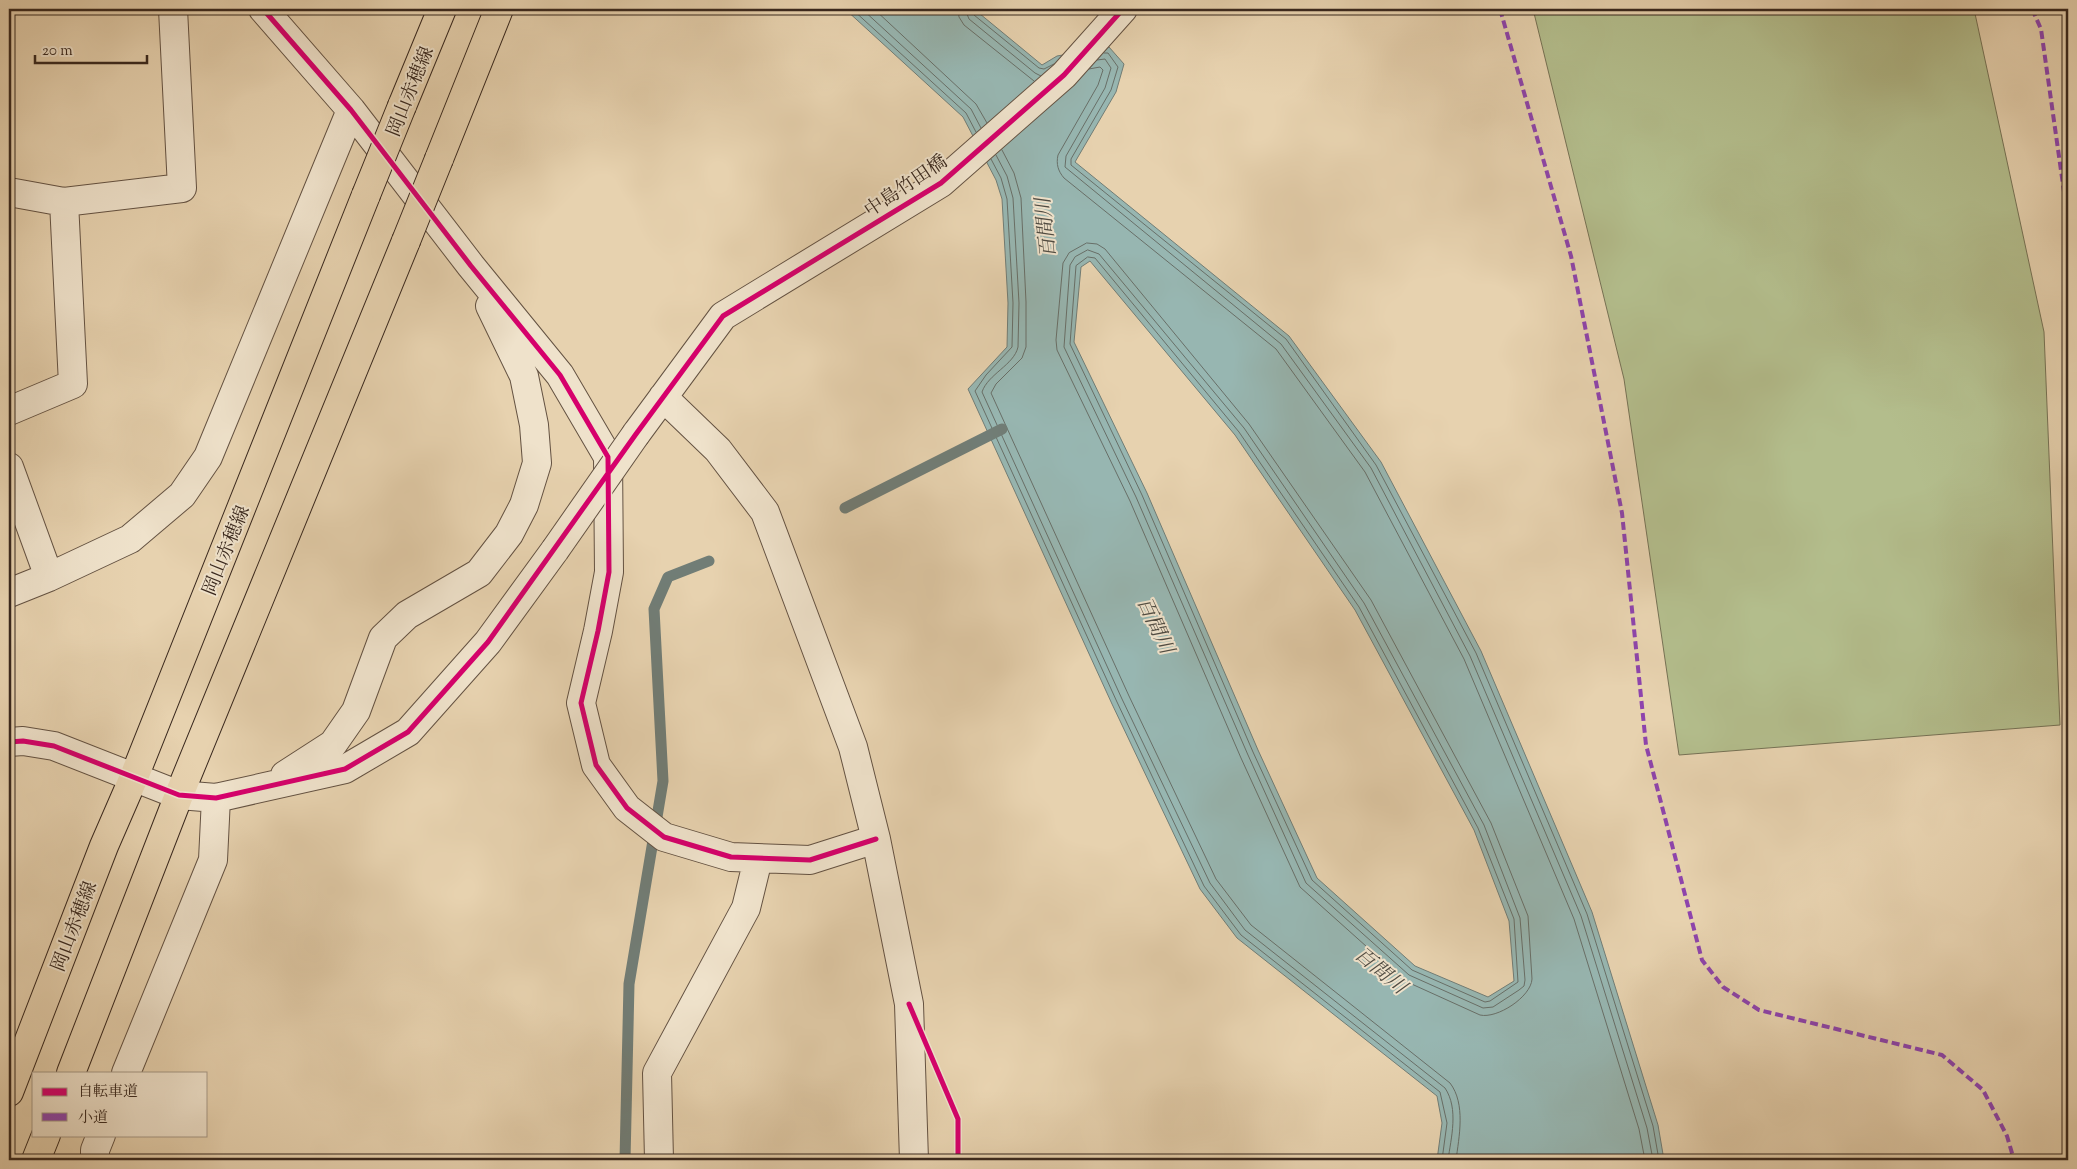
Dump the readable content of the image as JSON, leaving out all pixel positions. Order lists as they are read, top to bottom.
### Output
{
  "streets": {
    "main road": ["岡山赤穂線"],
    "street": ["中島竹田橋"]
  },
  "water": ["百間川"],
  "legend": ["自転車道", "小道"],
  "scale_bar": "20 m"
}
